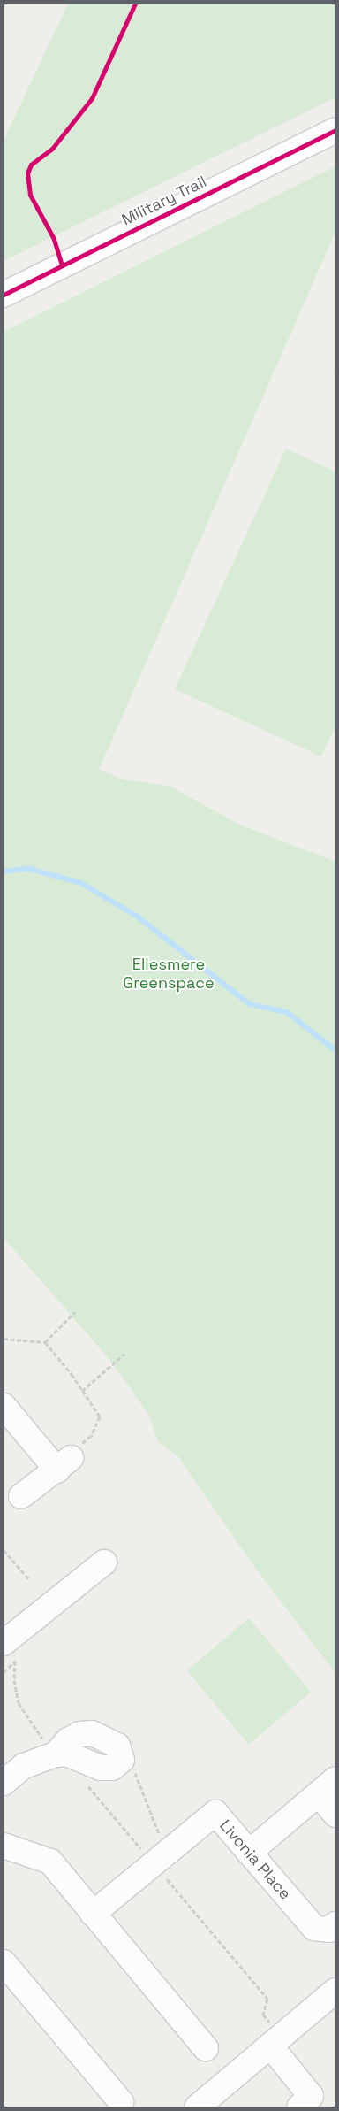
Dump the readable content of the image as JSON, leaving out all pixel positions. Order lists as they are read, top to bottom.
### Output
{
  "streets": {
    "street": ["Military Trail", "Livonia Place"]
  },
  "parks": ["Ellesmere Greenspace"]
}
